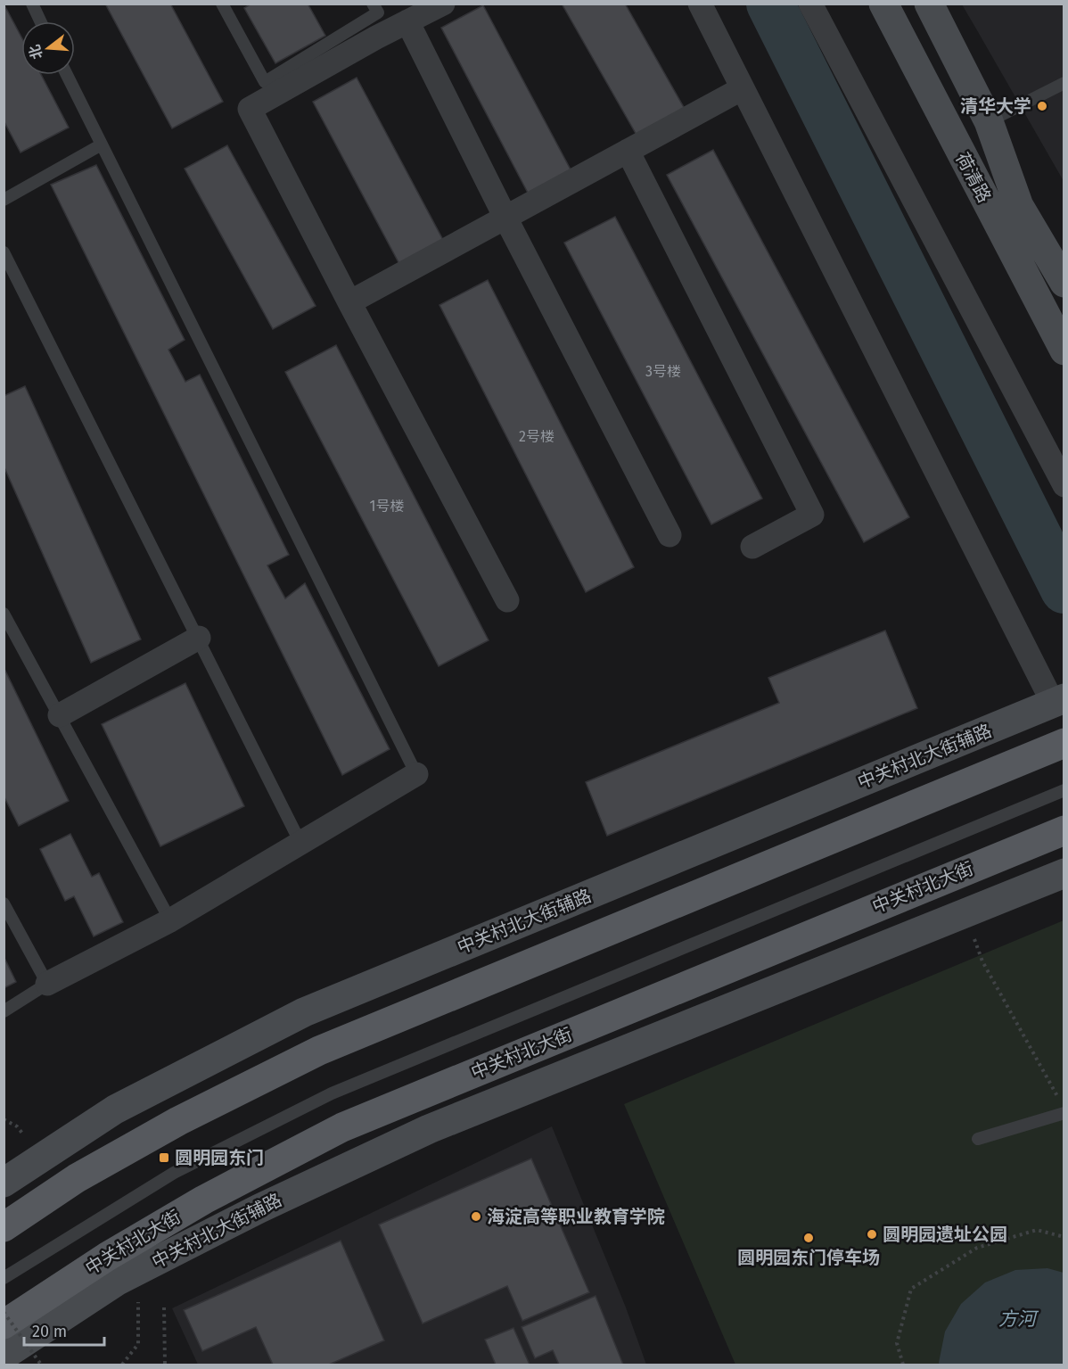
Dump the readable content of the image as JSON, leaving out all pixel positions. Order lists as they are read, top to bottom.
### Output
{
  "streets": {
    "main road": ["中关村北大街"],
    "street": ["荷清路", "中关村北大街辅路"]
  },
  "water": ["方河"],
  "places": {
    "other": [
      "清华大学",
      "海淀高等职业教育学院",
      "圆明园遗址公园",
      "圆明园东门停车场"
    ],
    "transit": ["圆明园东门"]
  },
  "house_numbers": ["3号楼", "2号楼", "1号楼"],
  "scale_bar": "20 m",
  "north": "left"
}
